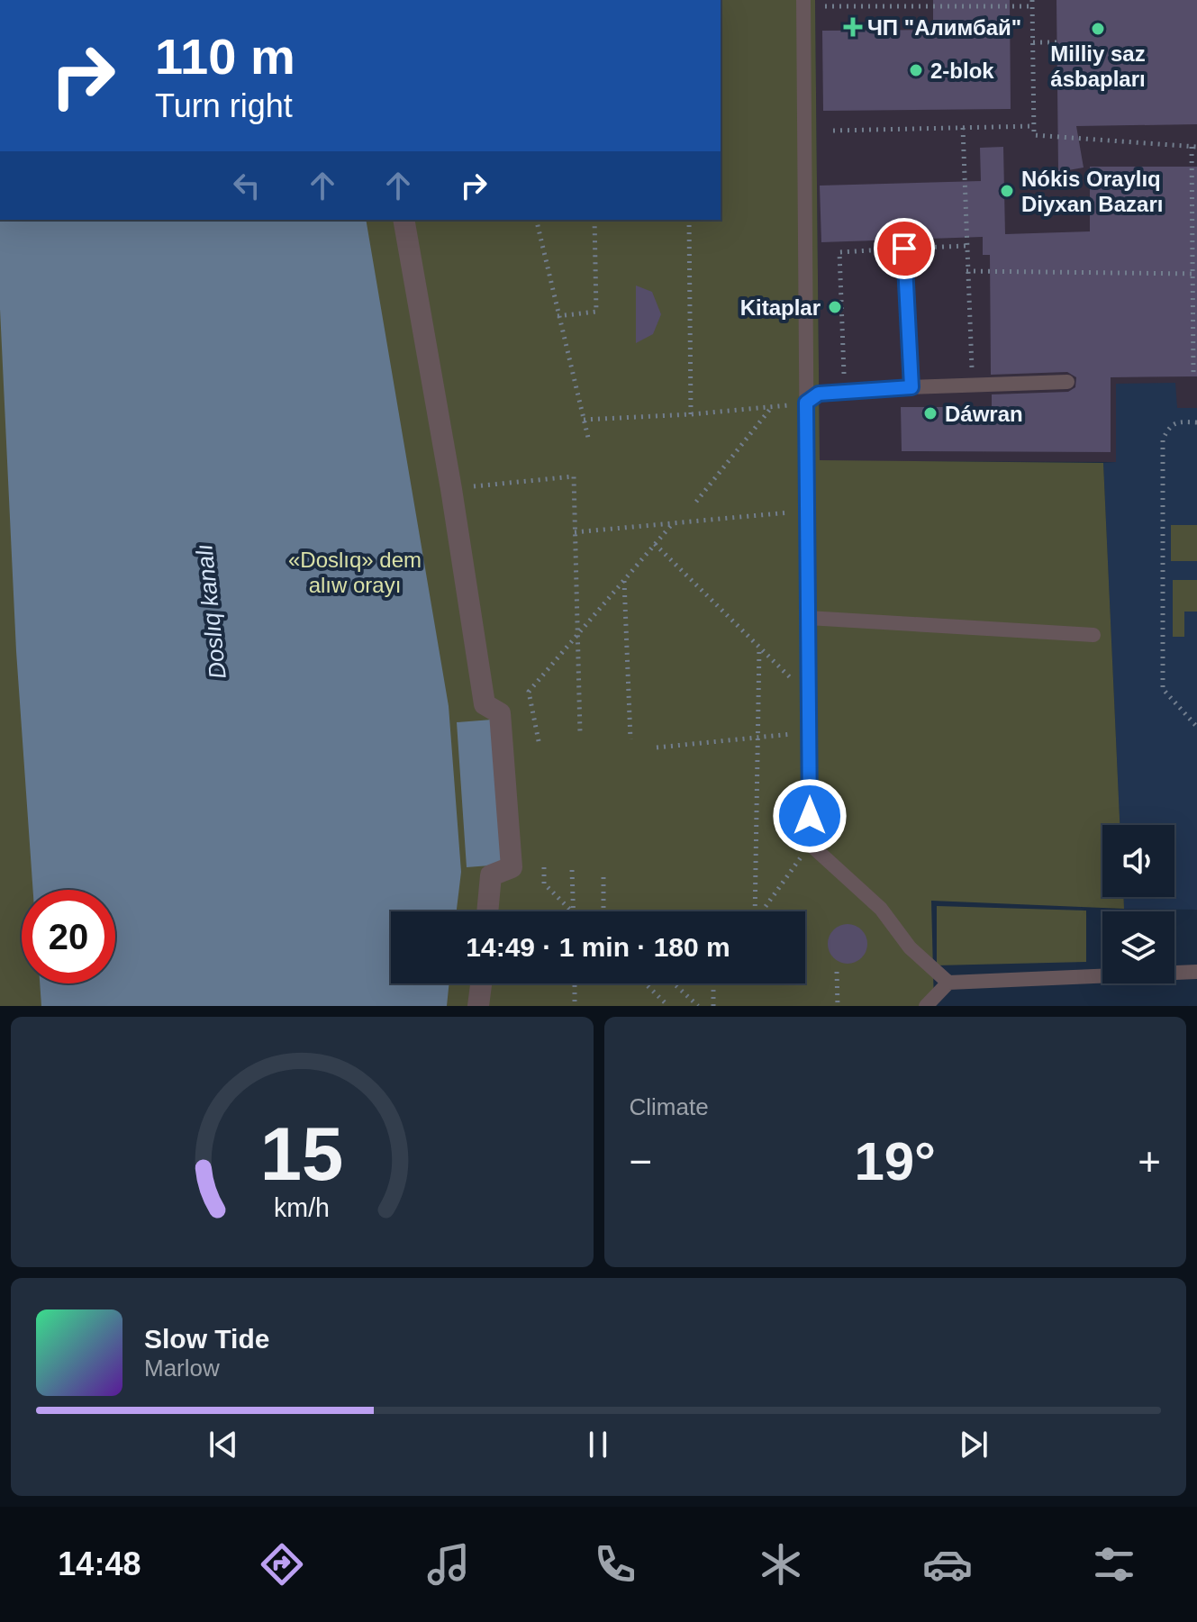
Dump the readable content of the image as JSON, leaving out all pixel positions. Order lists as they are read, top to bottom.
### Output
{
  "water": ["Doslıq kanalı"],
  "parks": ["«Doslıq» dem alıw orayı"],
  "places": {
    "health": ["ЧП \"Алимбай\""],
    "other": [
      "Milliy saz ásbapları",
      "2-blok",
      "Nókis Oraylıq Diyxan Bazarı",
      "Kitaplar",
      "Dáwran"
    ]
  },
  "page": {
    "turn": ["110 m", "Turn right"],
    "limit": "20",
    "trip": "14:49 · 1 min · 180 m",
    "tile": "Climate",
    "heat": ["−", "19°", "+"],
    "song": ["Slow Tide", "Marlow"],
    "tabs": "14:48",
    "gauge": ["15", "km/h"]
  }
}
